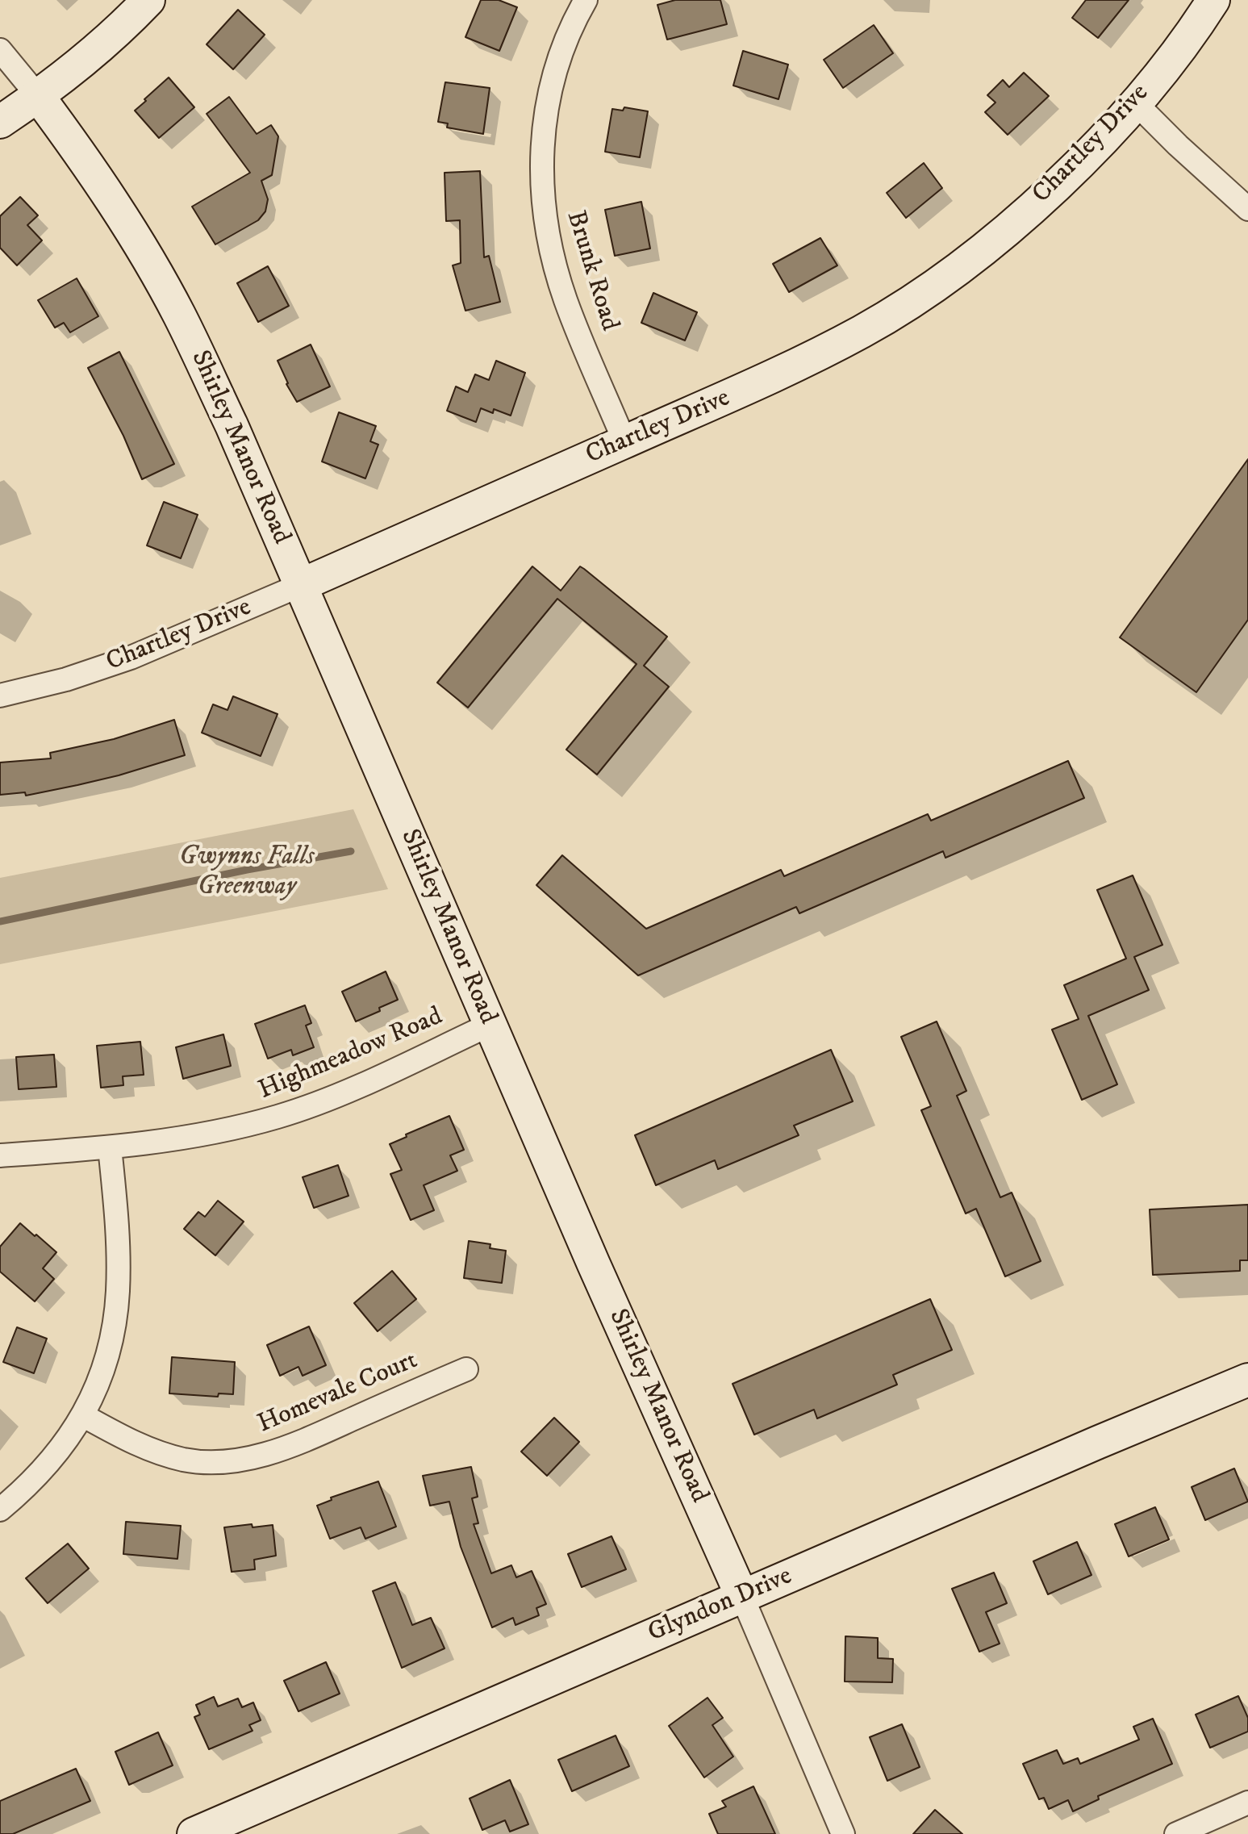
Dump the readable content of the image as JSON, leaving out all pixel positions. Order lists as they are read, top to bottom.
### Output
{
  "streets": {
    "street": [
      "Chartley Drive",
      "Brunk Road",
      "Shirley Manor Road",
      "Highmeadow Road",
      "Homevale Court",
      "Glyndon Drive"
    ]
  },
  "crossings": [
    ["Chartley Drive", "Brunk Road"],
    ["Chartley Drive", "Shirley Manor Road"],
    ["Shirley Manor Road", "Highmeadow Road"],
    ["Shirley Manor Road", "Glyndon Drive"]
  ],
  "parks": ["Gwynns Falls Greenway"]
}
